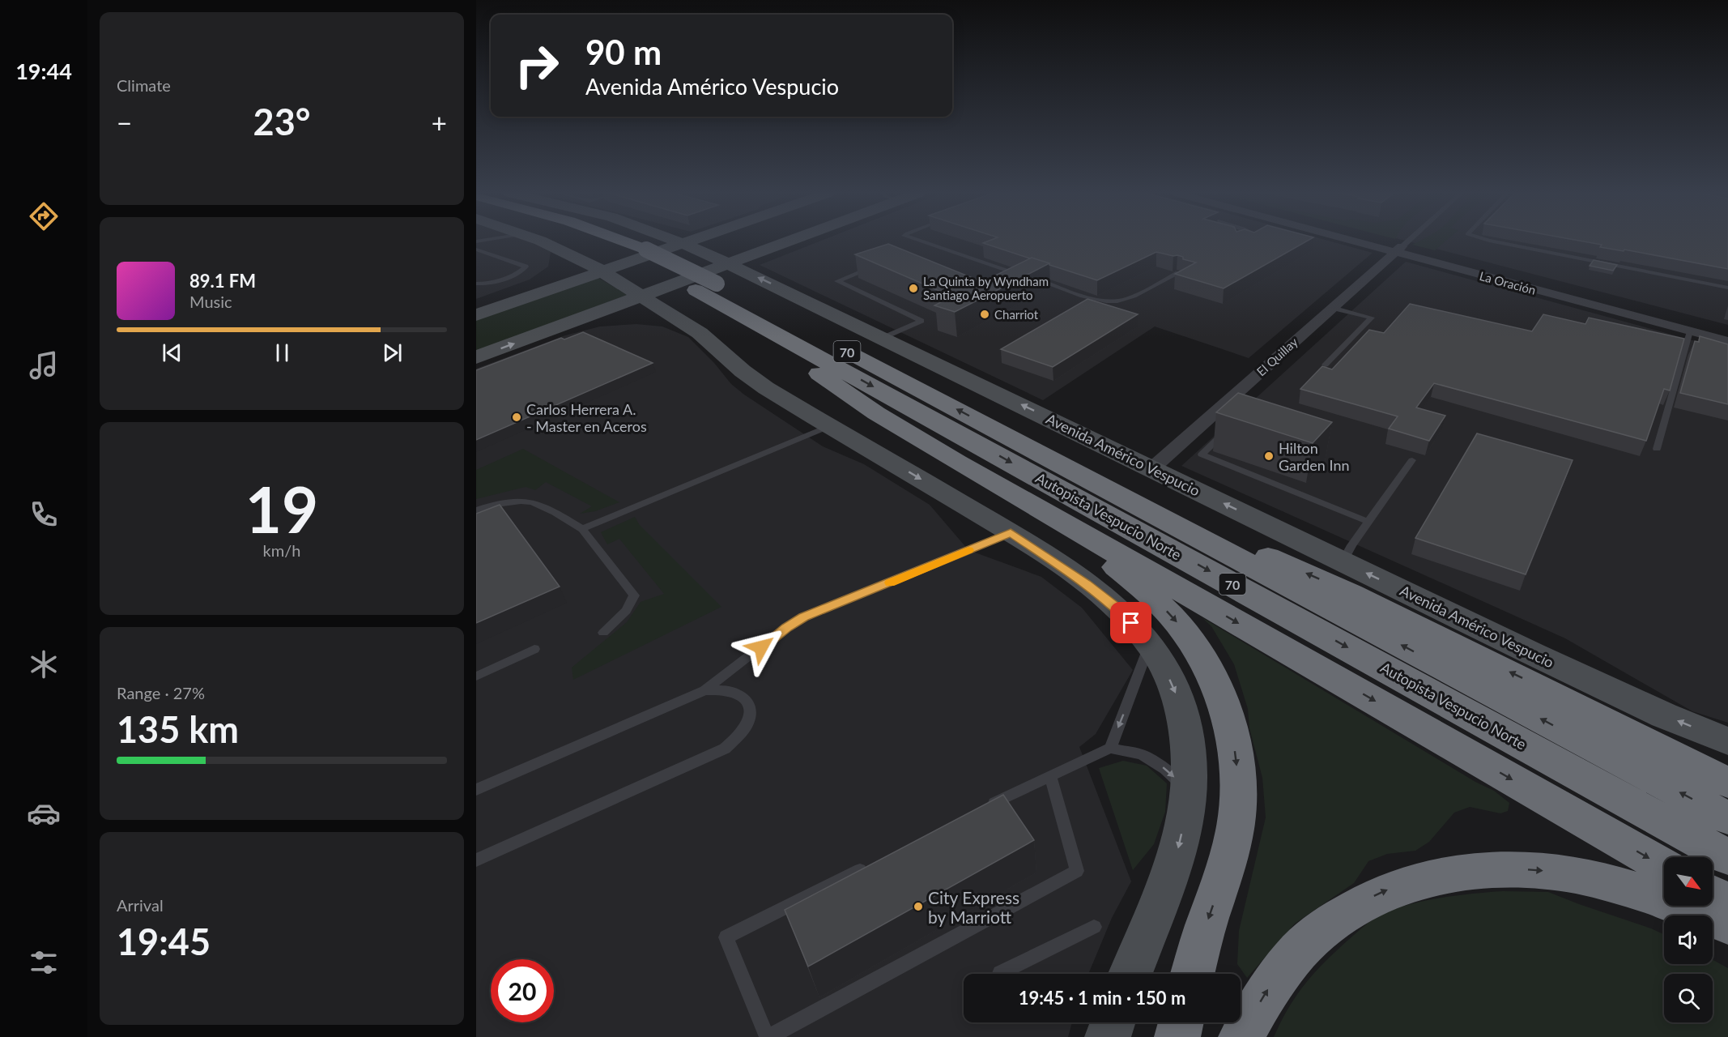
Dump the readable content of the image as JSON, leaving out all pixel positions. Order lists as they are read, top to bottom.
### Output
{
  "streets": {
    "highway": ["70", "Autopista Vespucio Norte"],
    "street": ["La Oración", "El Quillay", "Avenida Américo Vespucio"]
  },
  "crossings": [
    ["La Oración", "El Quillay"],
    ["El Quillay", "Avenida Américo Vespucio"],
    ["Avenida Américo Vespucio", "Autopista Vespucio Norte"]
  ],
  "places": [
    "La Quinta by Wyndham Santiago Aeropuerto",
    "Charriot",
    "Carlos Herrera A. - Master en Aceros",
    "Hilton Garden Inn",
    "City Express by Marriott"
  ],
  "north": "bottom right",
  "page": {
    "tabs": "19:44",
    "tile": [
      "Climate",
      ["19", "km/h"],
      ["Range · 27%", "135 km"],
      ["Arrival", "19:45"]
    ],
    "turn": ["90 m", "Avenida Américo Vespucio"],
    "heat": ["−", "23°", "+"],
    "song": ["89.1 FM", "Music"],
    "limit": "20",
    "trip": "19:45 · 1 min · 150 m"
  }
}
